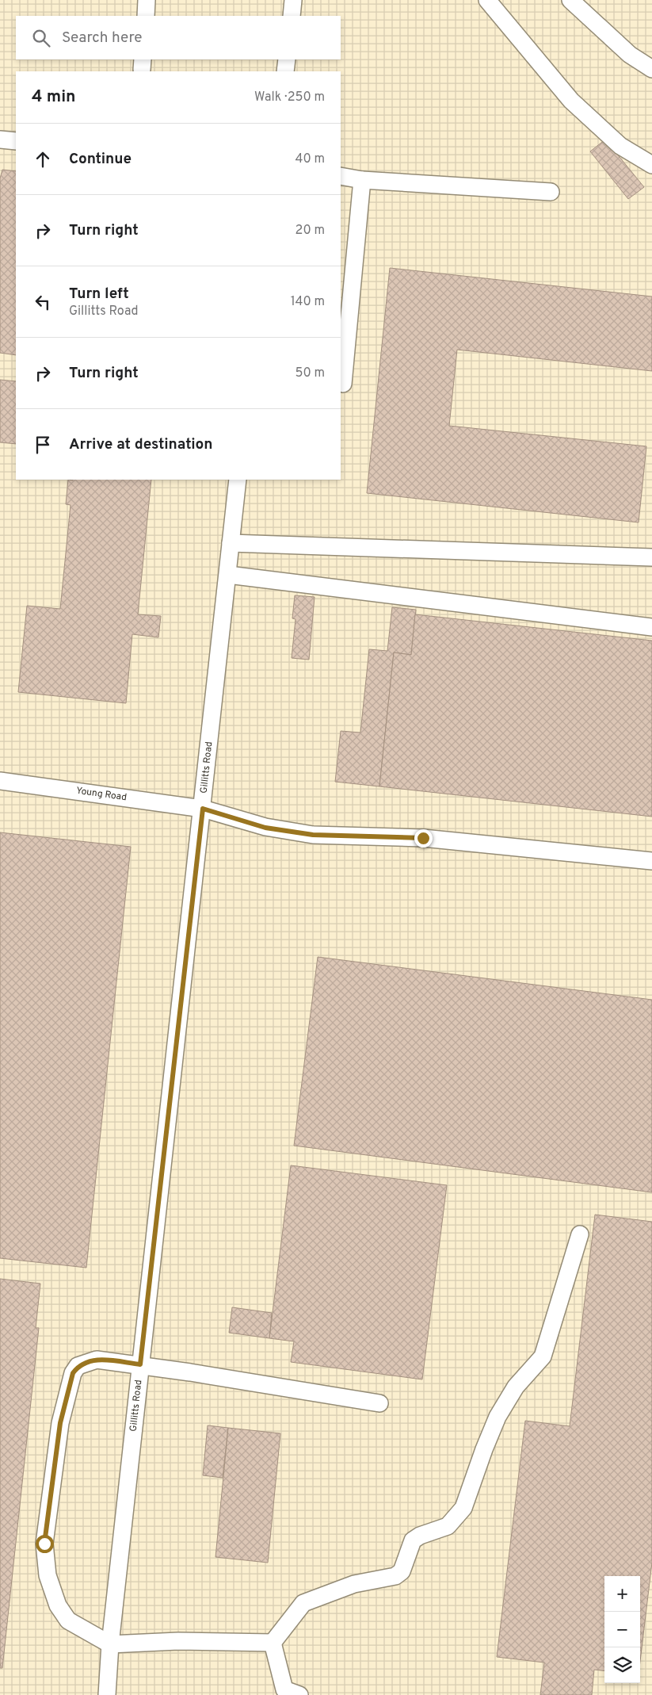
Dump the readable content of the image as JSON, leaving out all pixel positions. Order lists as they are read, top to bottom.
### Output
{
  "streets": {
    "lane": ["Gillitts Road", "Young Road"]
  },
  "crossings": [
    ["Gillitts Road", "Young Road"]
  ],
  "page": {
    "search": "Search here",
    "heading": ["4 min", "Walk · 250 m"],
    "list": [
      ["Continue", "40 m"],
      ["Turn right", "20 m"],
      ["Turn left", "Gillitts Road", "140 m"],
      ["Turn right", "50 m"],
      "Arrive at destination"
    ],
    "map_buttons": ["+", "−"]
  }
}
